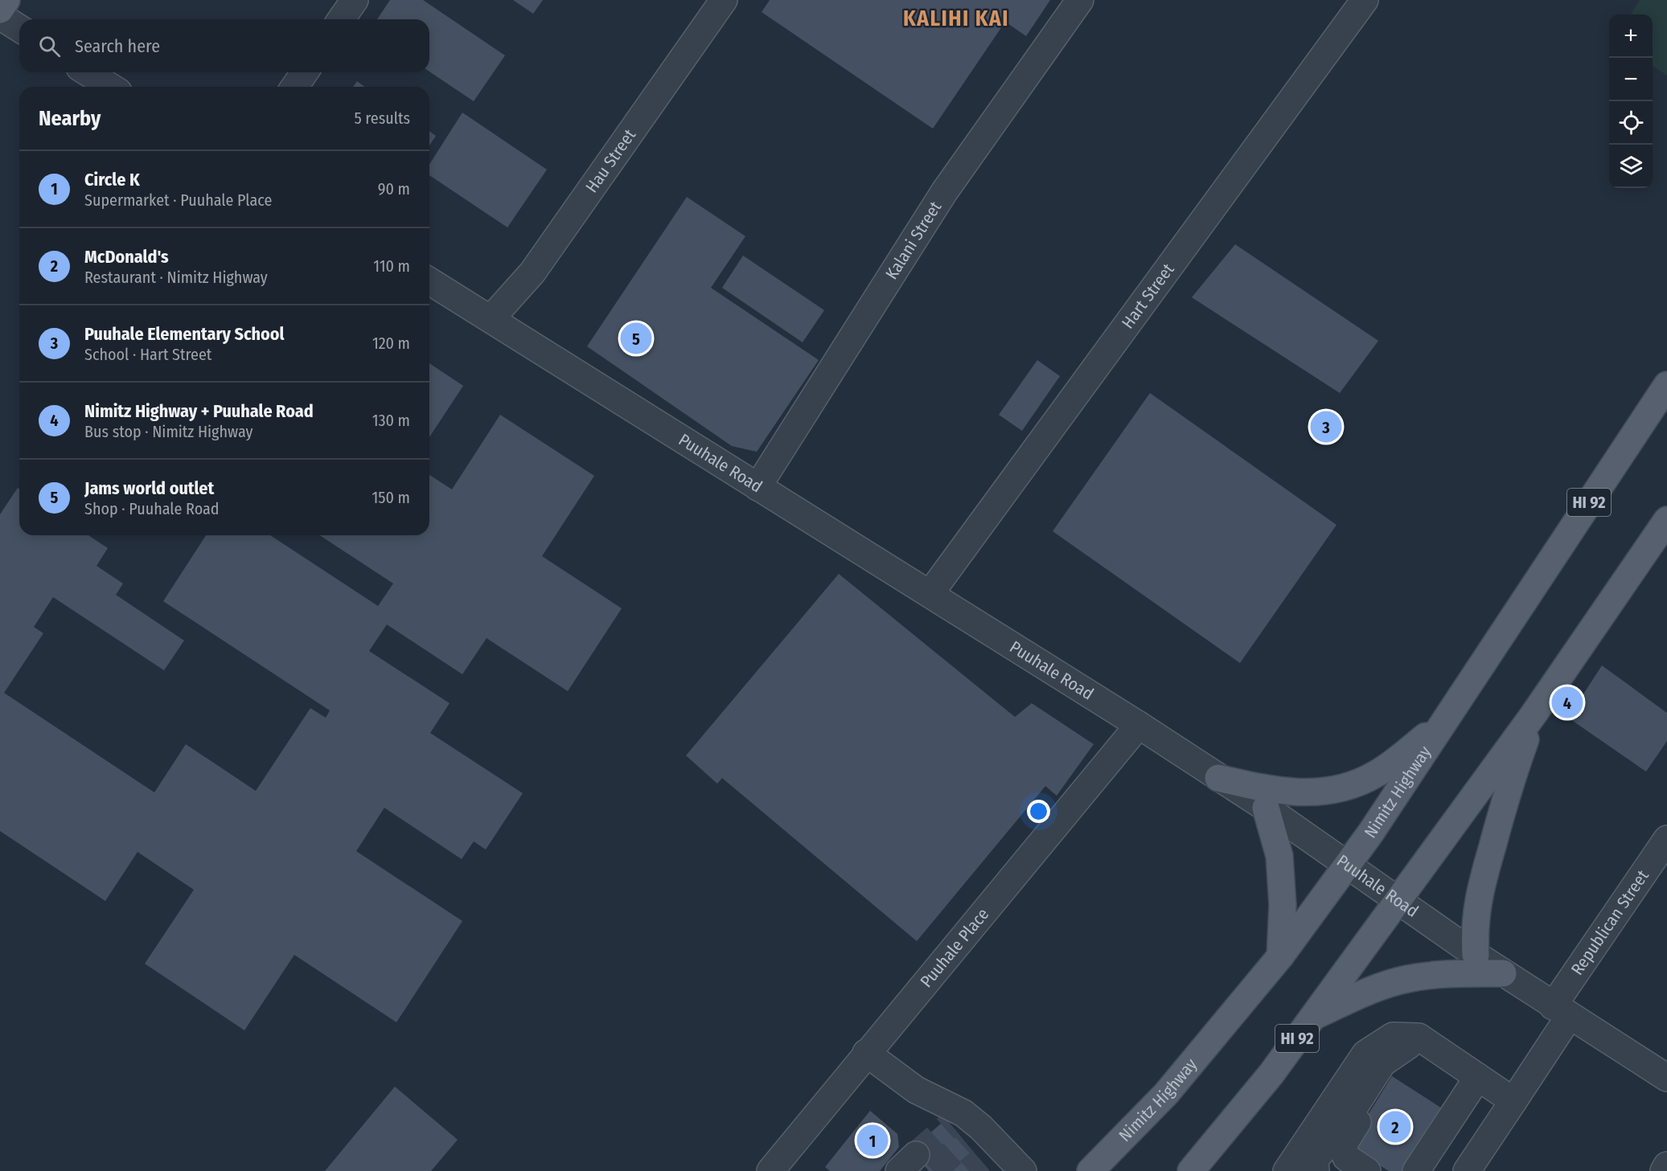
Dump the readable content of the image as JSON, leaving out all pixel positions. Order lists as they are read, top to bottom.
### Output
{
  "streets": {
    "main road": ["HI 92", "Nimitz Highway"],
    "street": [
      "Hau Street",
      "Kalani Street",
      "Hart Street",
      "Puuhale Road",
      "Republican Street",
      "Puuhale Place"
    ]
  },
  "crossings": [
    ["Hau Street", "Puuhale Road"],
    ["Kalani Street", "Puuhale Road"],
    ["Hart Street", "Puuhale Road"],
    ["Puuhale Road", "HI 92"],
    ["Puuhale Road", "Nimitz Highway"],
    ["Puuhale Road", "Republican Street"],
    ["Puuhale Road", "Puuhale Place"]
  ],
  "districts": ["KALIHI KAI"],
  "page": {
    "map_buttons": ["+", "−"],
    "search": "Search here",
    "heading": ["Nearby", "5 results"],
    "list": [
      {
        "mark": "1",
        "name": "Circle K",
        "note": "Supermarket · Puuhale Place",
        "value": "90 m"
      },
      {
        "mark": "2",
        "name": "McDonald's",
        "note": "Restaurant · Nimitz Highway",
        "value": "110 m"
      },
      {
        "mark": "3",
        "name": "Puuhale Elementary School",
        "note": "School · Hart Street",
        "value": "120 m"
      },
      {
        "mark": "4",
        "name": "Nimitz Highway + Puuhale Road",
        "note": "Bus stop · Nimitz Highway",
        "value": "130 m"
      },
      {
        "mark": "5",
        "name": "Jams world outlet",
        "note": "Shop · Puuhale Road",
        "value": "150 m"
      }
    ],
    "pins": [
      "5",
      "3",
      "4",
      "2",
      "1"
    ]
  }
}
